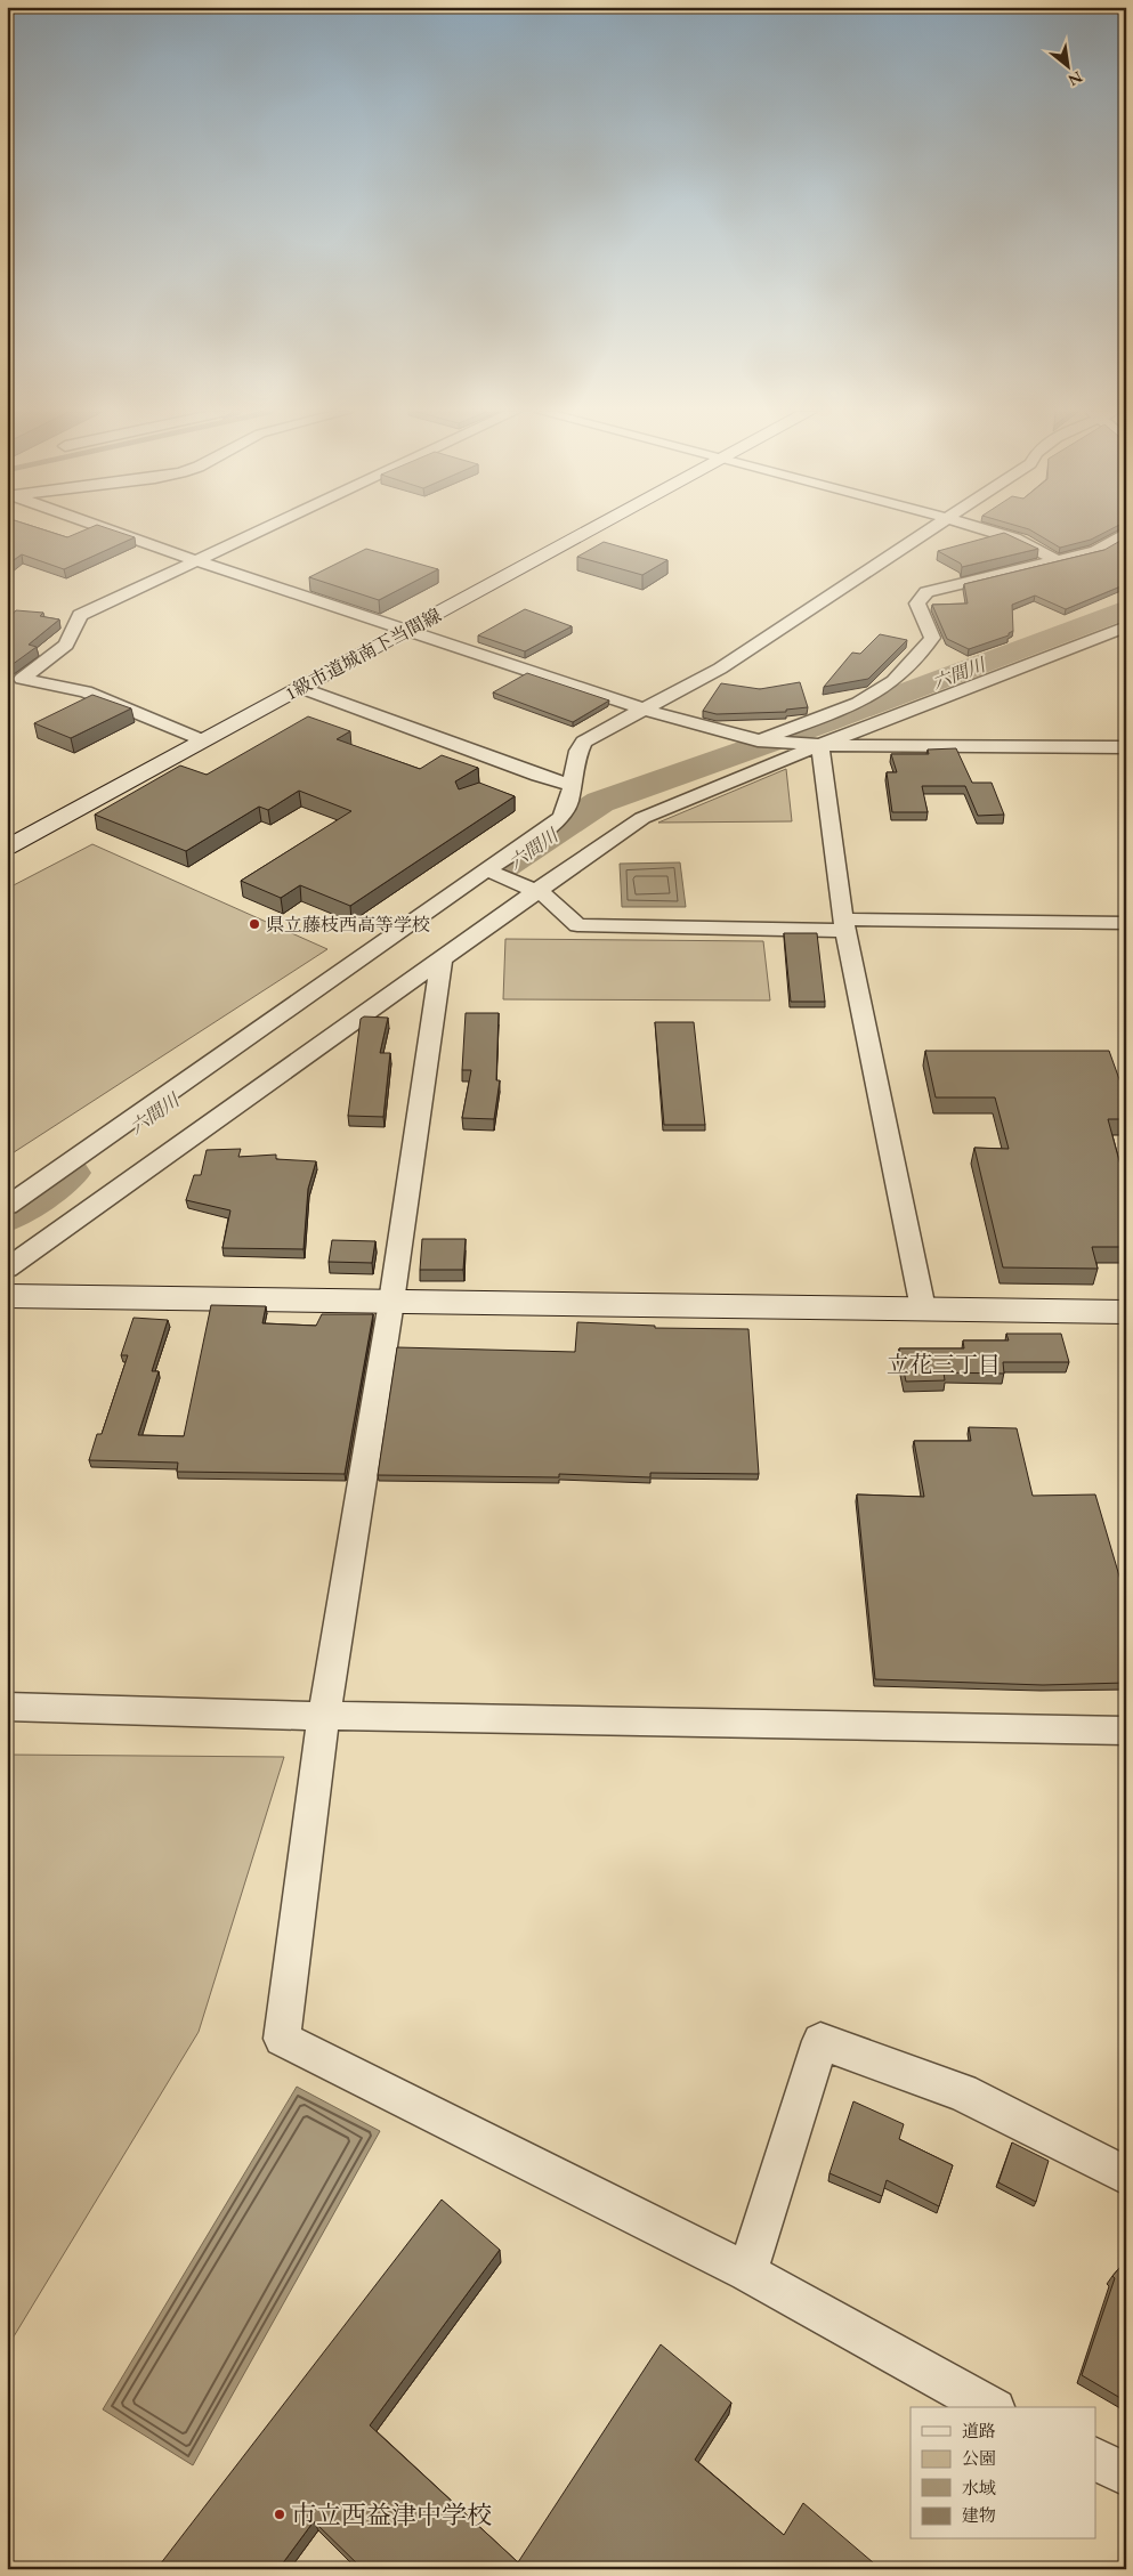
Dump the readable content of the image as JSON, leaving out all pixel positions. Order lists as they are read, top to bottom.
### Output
{
  "streets": {
    "street": ["1級市道城南下当間線"]
  },
  "districts": ["立花三丁目"],
  "water": ["六間川"],
  "places": ["県立藤枝西高等学校", "市立西益津中学校"],
  "legend": [
    "道路",
    "公園",
    "水域",
    "建物"
  ],
  "north": "bottom right"
}
